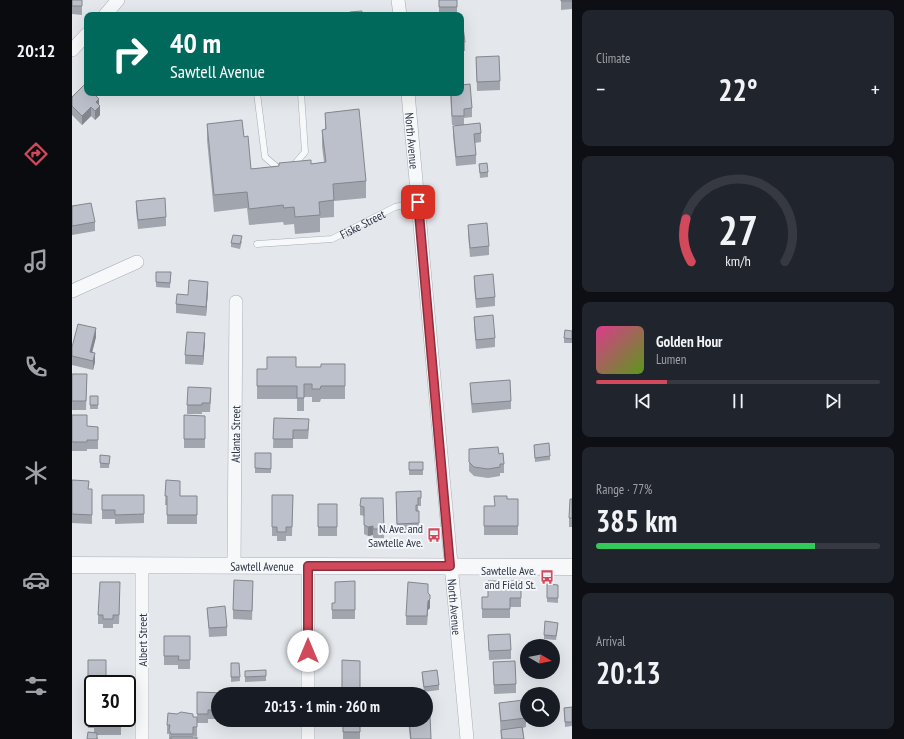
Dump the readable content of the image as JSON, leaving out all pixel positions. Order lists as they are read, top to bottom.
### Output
{
  "streets": {
    "street": [
      "North Avenue",
      "Atlanta Street",
      "Sawtell Avenue",
      "Albert Street"
    ],
    "lane": ["Fiske Street"]
  },
  "crossings": [
    ["North Avenue", "Fiske Street"],
    ["North Avenue", "Sawtell Avenue"],
    ["Atlanta Street", "Sawtell Avenue"],
    ["Sawtell Avenue", "Albert Street"]
  ],
  "places": {
    "bus stop": ["N. Ave. and Sawtelle Ave.", "Sawtelle Ave. and Field St."]
  },
  "north": "right",
  "page": {
    "tabs": "20:12",
    "tile": [
      "Climate",
      ["Range · 77%", "385 km"],
      ["Arrival", "20:13"]
    ],
    "turn": ["40 m", "Sawtell Avenue"],
    "heat": ["−", "22°", "+"],
    "song": ["Golden Hour", "Lumen"],
    "limit": "30",
    "trip": "20:13 · 1 min · 260 m",
    "gauge": ["27", "km/h"]
  }
}
